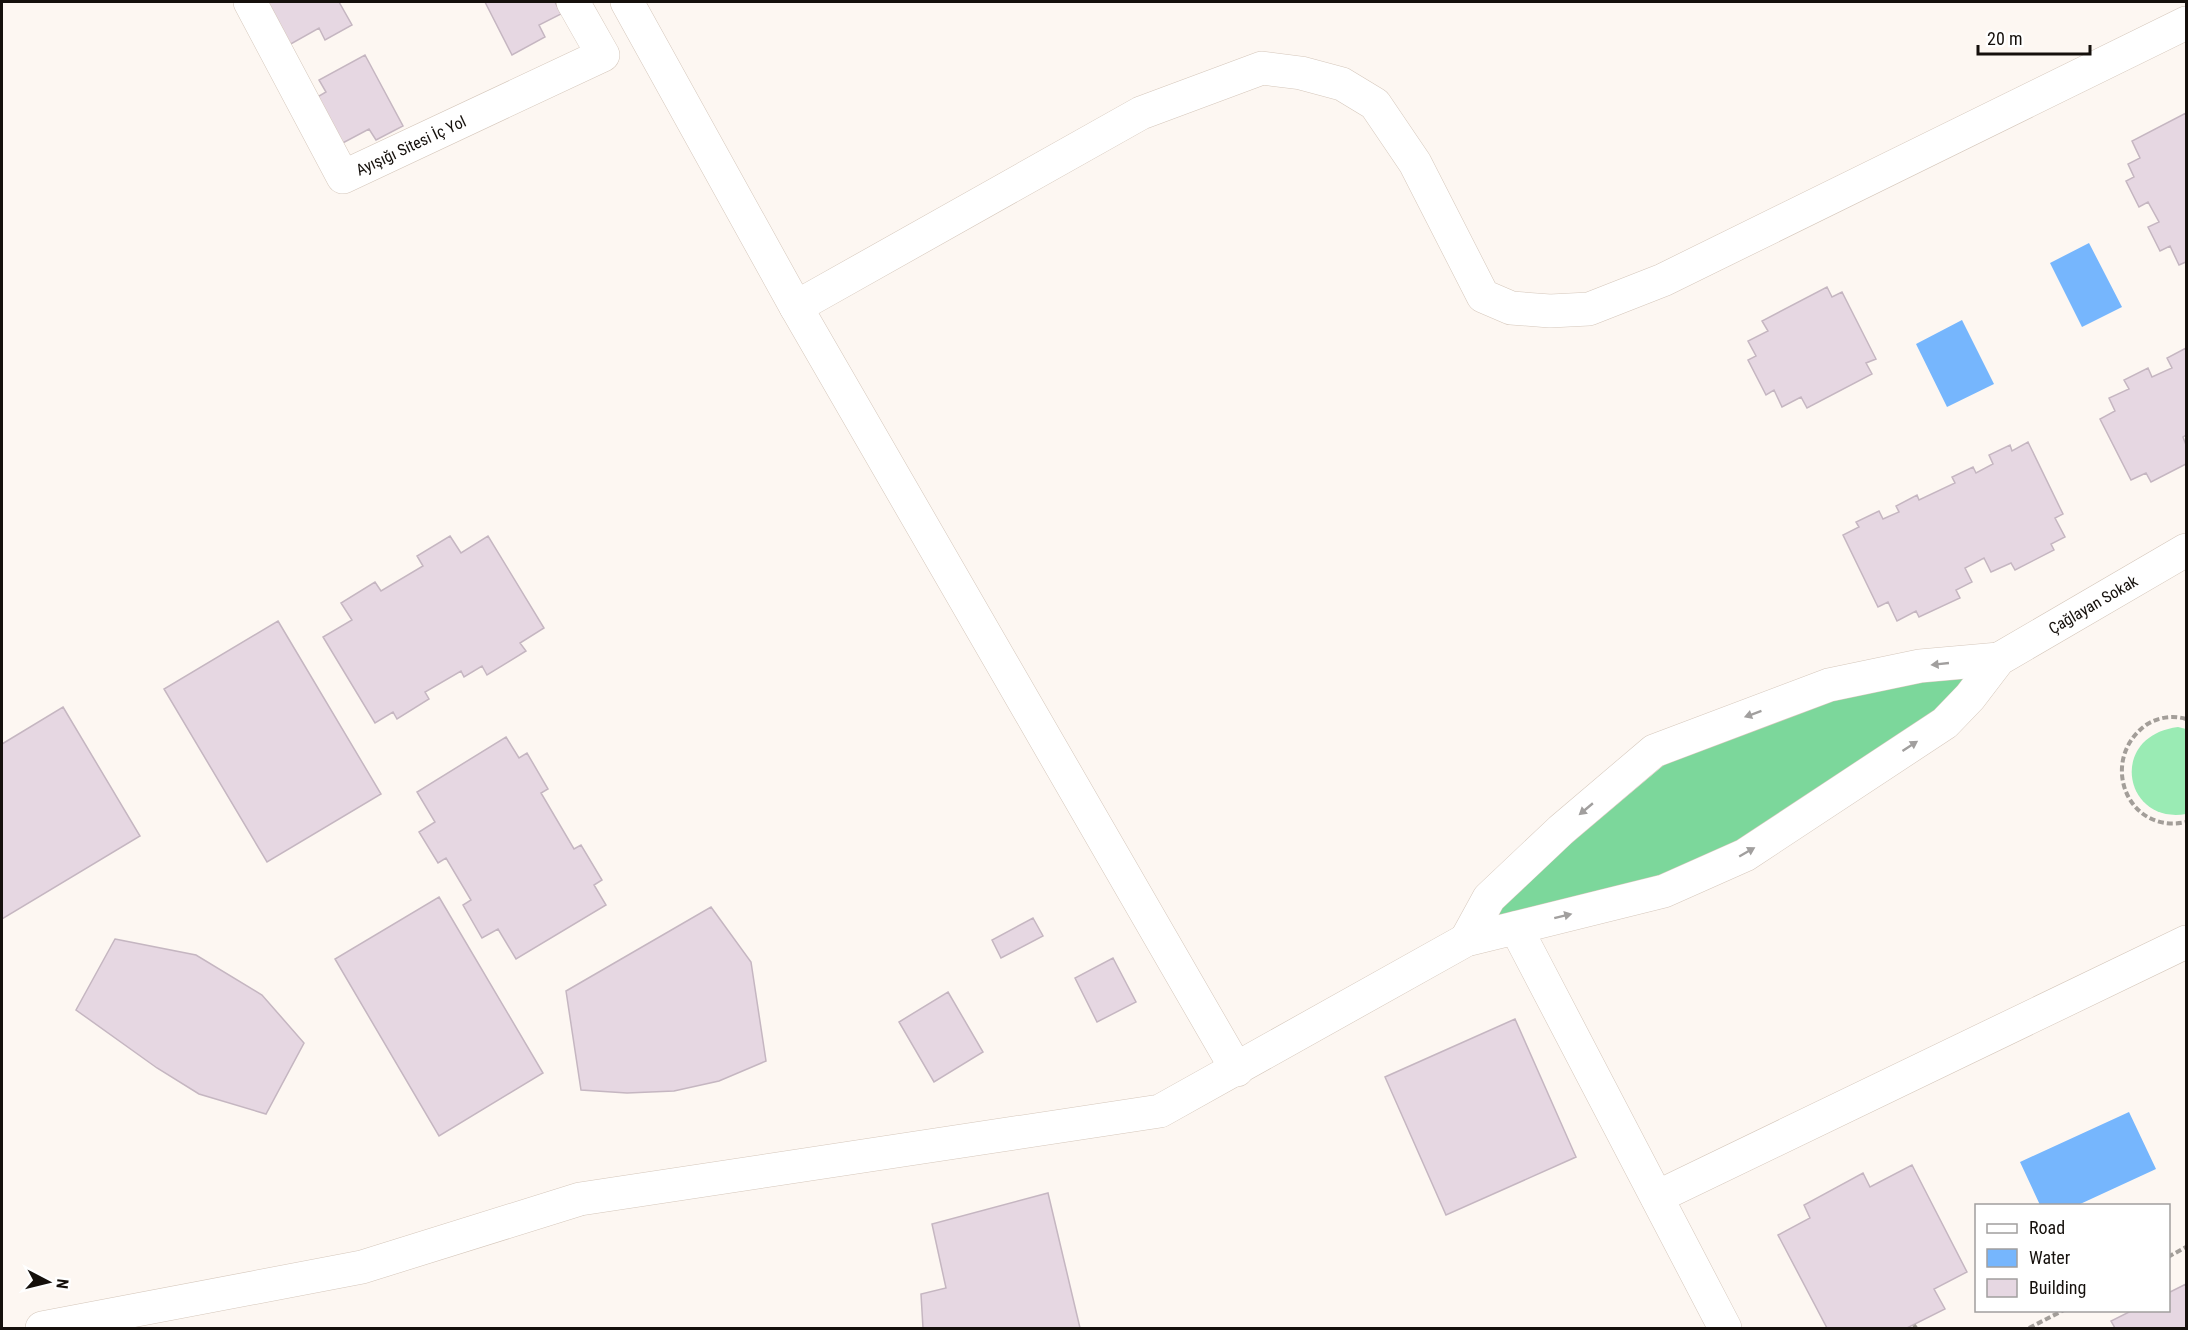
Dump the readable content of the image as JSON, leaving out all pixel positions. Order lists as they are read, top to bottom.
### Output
{
  "streets": {
    "street": ["Ayışığı Sitesi İç Yol", "Çağlayan Sokak"]
  },
  "legend": ["Road", "Water", "Building"],
  "scale_bar": "20 m",
  "north": "right"
}
